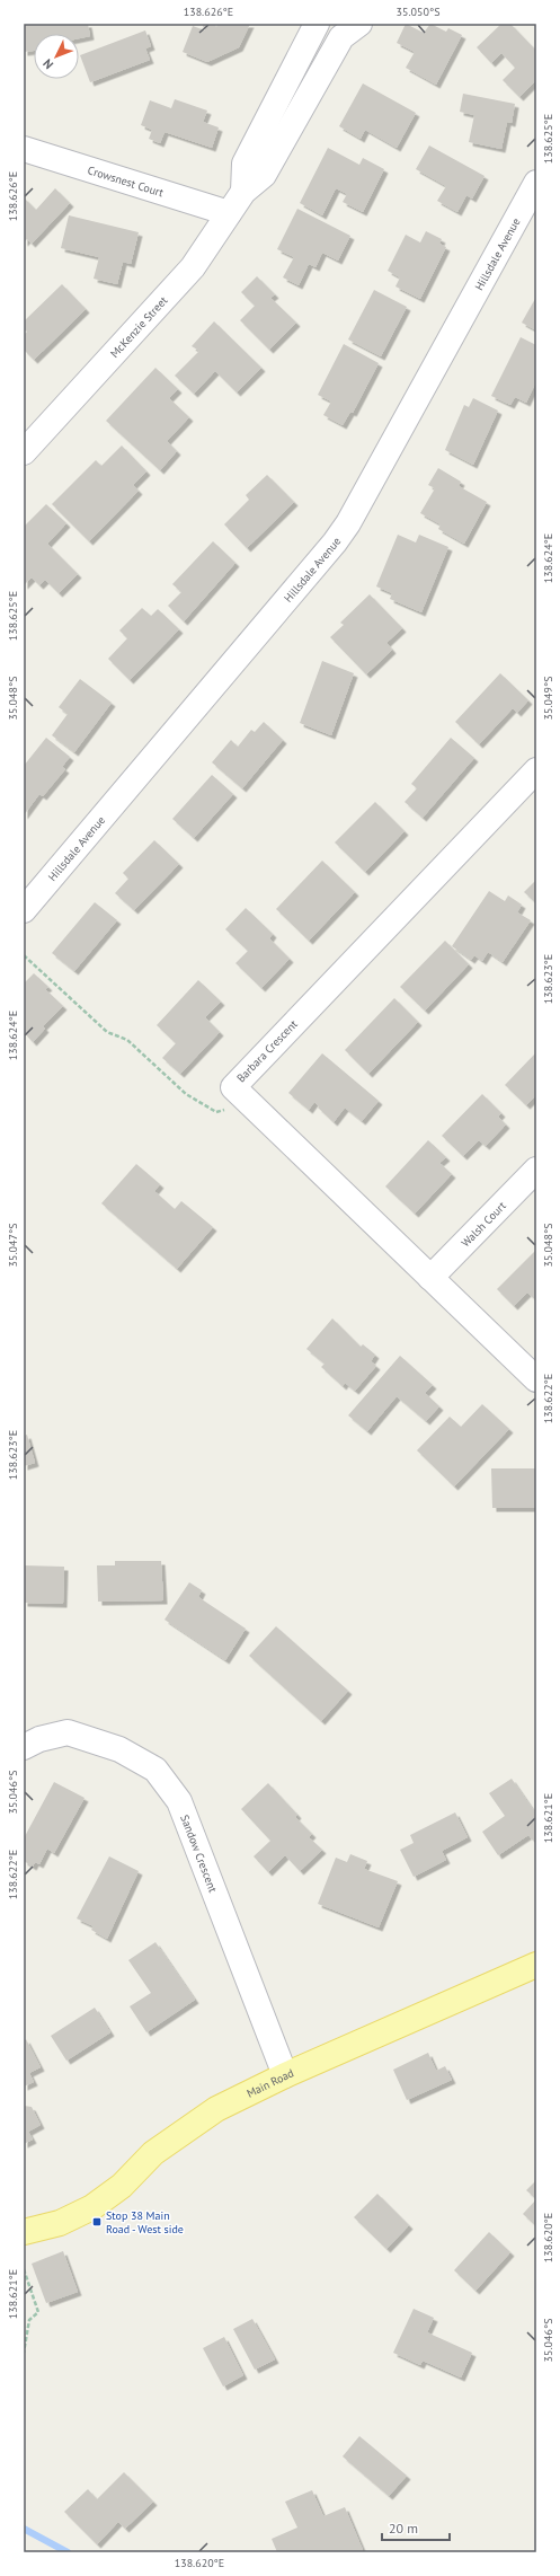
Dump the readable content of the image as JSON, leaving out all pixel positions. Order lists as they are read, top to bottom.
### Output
{
  "streets": {
    "main road": ["Main Road"],
    "street": [
      "Crowsnest Court",
      "Hillsdale Avenue",
      "McKenzie Street",
      "Barbara Crescent",
      "Walsh Court",
      "Sandow Crescent"
    ]
  },
  "crossings": [
    ["Crowsnest Court", "McKenzie Street"],
    ["Barbara Crescent", "Walsh Court"],
    ["Sandow Crescent", "Main Road"]
  ],
  "places": {
    "transit": ["Stop 38 Main Road - West side"]
  },
  "scale_bar": "20 m",
  "north": "bottom left",
  "coordinates": [
    "138.626°E",
    "35.050°S",
    "138.625°E",
    "138.624°E",
    "35.048°S",
    "35.049°S",
    "138.623°E",
    "35.047°S",
    "138.622°E",
    "35.046°S",
    "138.621°E",
    "138.620°E"
  ]
}
